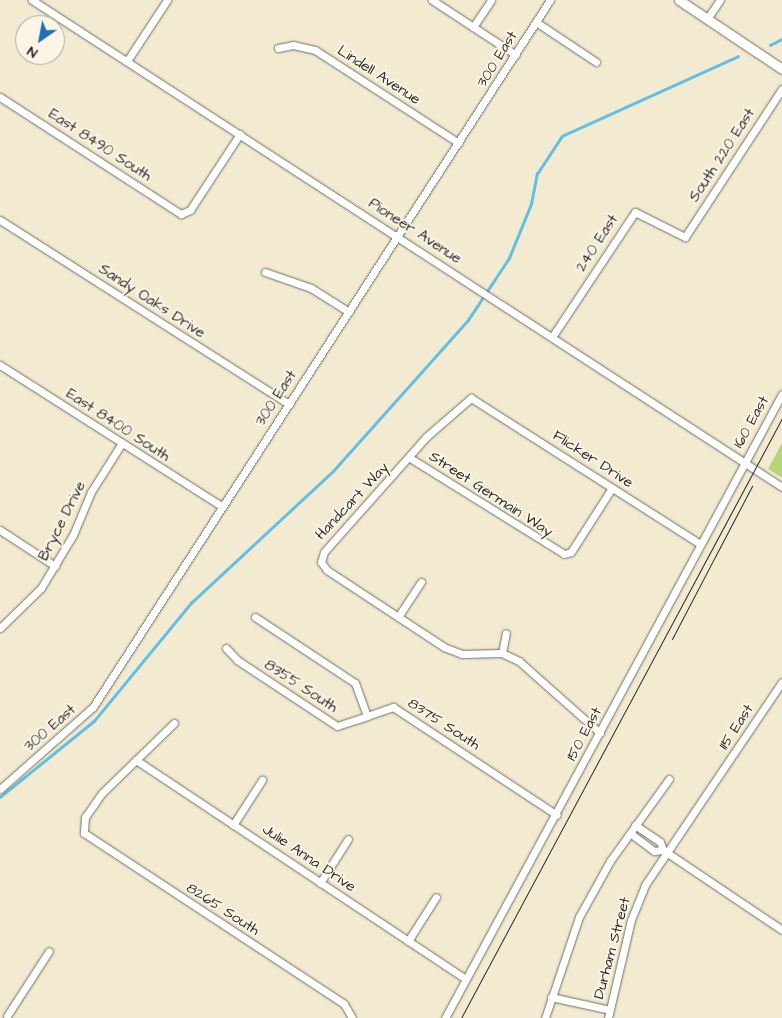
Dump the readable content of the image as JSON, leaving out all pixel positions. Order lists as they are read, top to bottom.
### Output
{
  "streets": {
    "street": [
      "300 East",
      "Lindell Avenue",
      "East 8490 South",
      "South 220 East",
      "Pioneer Avenue",
      "240 East",
      "Sandy Oaks Drive",
      "160 East",
      "East 8400 South",
      "Flicker Drive",
      "Street Germain Way",
      "Handcart Way",
      "Bryce Drive",
      "8355 South",
      "8375 South",
      "115 East",
      "150 East",
      "Julie Anna Drive",
      "8265 South",
      "Durham Street"
    ]
  },
  "crossings": [
    ["300 East", "Lindell Avenue"],
    ["300 East", "Pioneer Avenue"],
    ["300 East", "Sandy Oaks Drive"],
    ["300 East", "East 8400 South"],
    ["East 8490 South", "Pioneer Avenue"],
    ["South 220 East", "240 East"],
    ["Pioneer Avenue", "240 East"],
    ["Pioneer Avenue", "160 East"],
    ["Pioneer Avenue", "150 East"],
    ["160 East", "150 East"],
    ["East 8400 South", "Bryce Drive"],
    ["Flicker Drive", "Street Germain Way"],
    ["Flicker Drive", "Handcart Way"],
    ["Flicker Drive", "150 East"],
    ["Street Germain Way", "Handcart Way"],
    ["8355 South", "8375 South"],
    ["8375 South", "150 East"],
    ["115 East", "Durham Street"],
    ["150 East", "Julie Anna Drive"],
    ["Julie Anna Drive", "8265 South"]
  ],
  "north": "bottom left"
}
